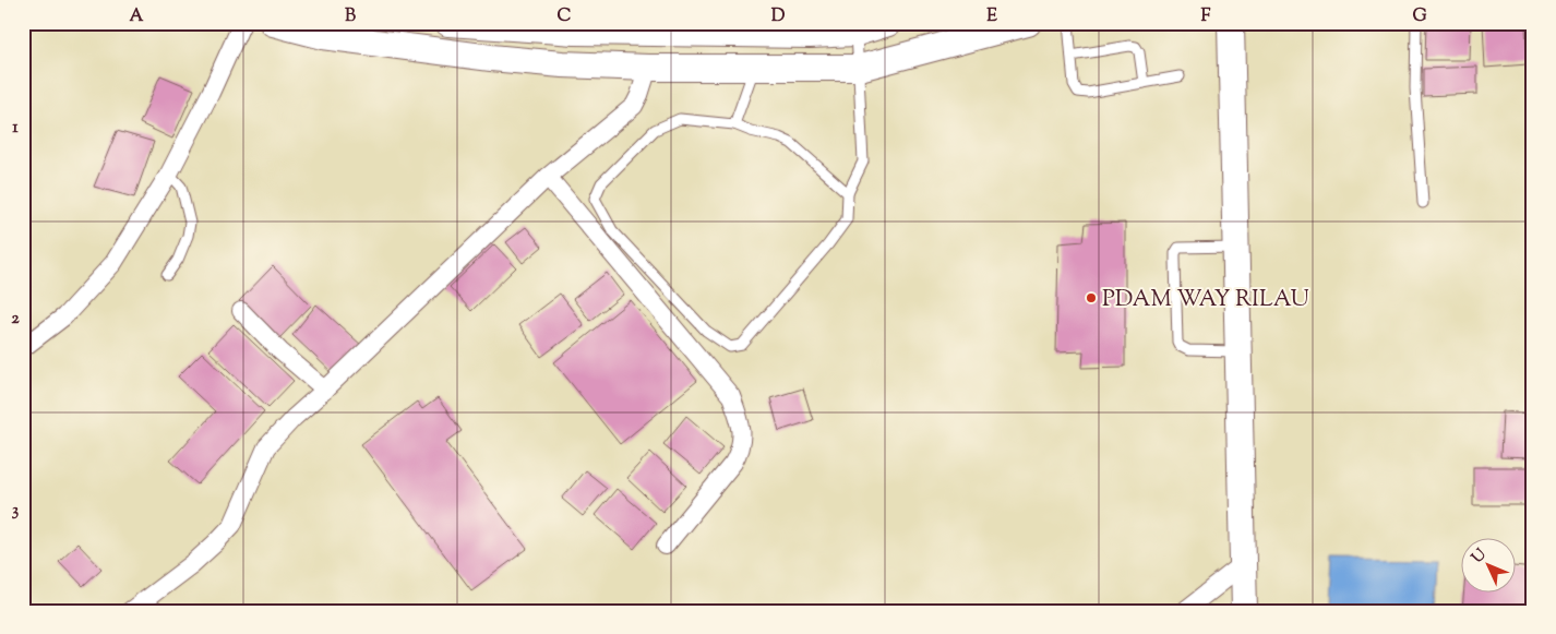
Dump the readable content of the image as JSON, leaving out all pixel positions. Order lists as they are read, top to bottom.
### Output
{
  "places": ["PDAM WAY RILAU"],
  "north": "top left",
  "grid": {
    "columns": [
      "A",
      "B",
      "C",
      "D",
      "E",
      "F",
      "G"
    ],
    "rows": ["1", "2", "3"]
  }
}
